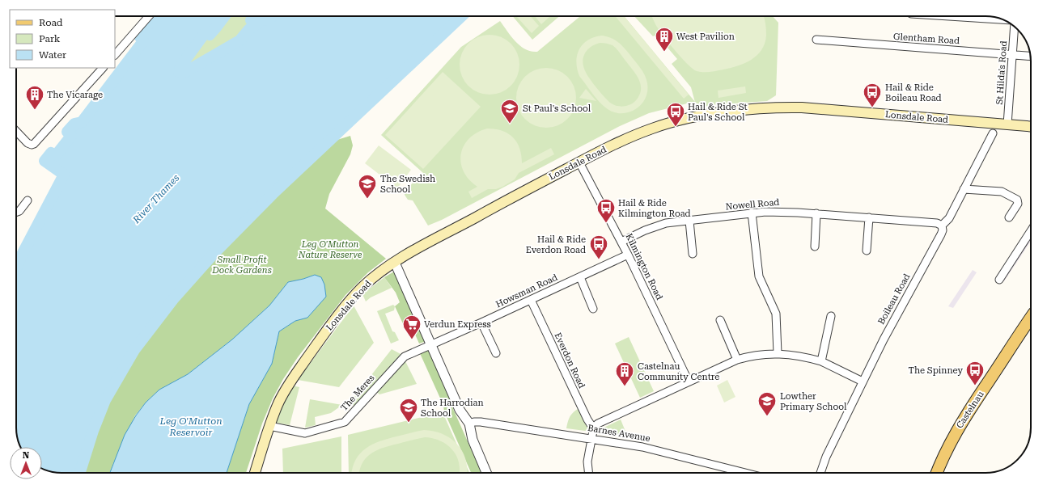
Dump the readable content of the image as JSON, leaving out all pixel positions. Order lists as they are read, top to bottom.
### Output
{
  "streets": {
    "main road": ["Lonsdale Road", "Castelnau"],
    "street": [
      "Glentham Road",
      "St Hilda's Road",
      "Nowell Road",
      "Kilmington Road",
      "Howsman Road",
      "Boileau Road",
      "Everdon Road",
      "The Meres",
      "Barnes Avenue"
    ]
  },
  "crossings": [
    ["Glentham Road", "St Hilda's Road"],
    ["St Hilda's Road", "Lonsdale Road"],
    ["Lonsdale Road", "Kilmington Road"],
    ["Lonsdale Road", "The Meres"],
    ["Nowell Road", "Kilmington Road"],
    ["Nowell Road", "Boileau Road"],
    ["Kilmington Road", "Howsman Road"],
    ["Howsman Road", "Everdon Road"],
    ["Howsman Road", "The Meres"]
  ],
  "water": ["River Thames", "Leg O'Mutton Reservoir"],
  "parks": ["Leg O'Mutton Nature Reserve", "Small Profit Dock Gardens"],
  "places": {
    "building": ["West Pavilion", "The Vicarage", "Castelnau Community Centre"],
    "bus stop": [
      "Hail & Ride Boileau Road",
      "Hail & Ride St Paul's School",
      "Hail & Ride Kilmington Road",
      "Hail & Ride Everdon Road",
      "The Spinney"
    ],
    "school or university": [
      "St Paul's School",
      "The Swedish School",
      "Lowther Primary School",
      "The Harrodian School"
    ],
    "supermarket": ["Verdun Express"]
  },
  "legend": ["Road", "Park", "Water"],
  "north": "top"
}
